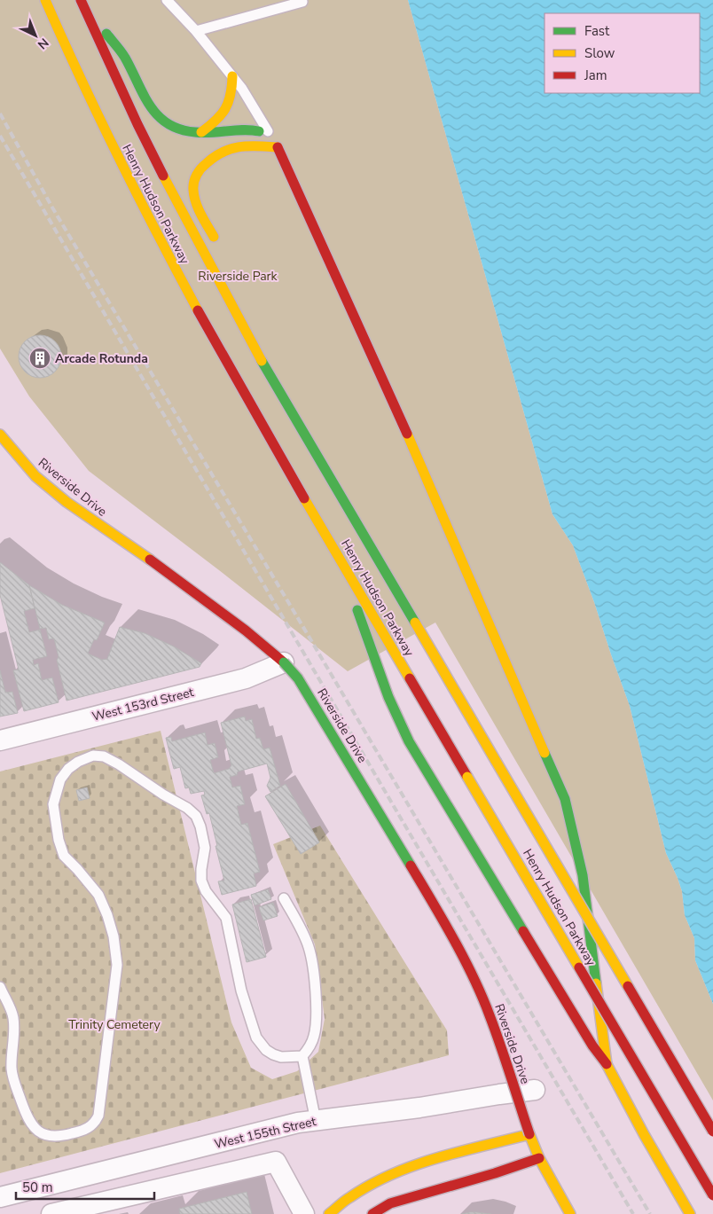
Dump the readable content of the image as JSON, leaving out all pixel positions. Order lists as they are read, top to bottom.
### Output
{
  "streets": {
    "main road": ["Henry Hudson Parkway", "Riverside Drive"],
    "street": ["West 153rd Street", "West 155th Street"]
  },
  "crossings": [
    ["Riverside Drive", "West 153rd Street"]
  ],
  "parks": ["Riverside Park", "Trinity Cemetery"],
  "places": {
    "building": ["Arcade Rotunda"]
  },
  "legend": ["Fast", "Slow", "Jam"],
  "scale_bar": "50 m",
  "north": "bottom right"
}
